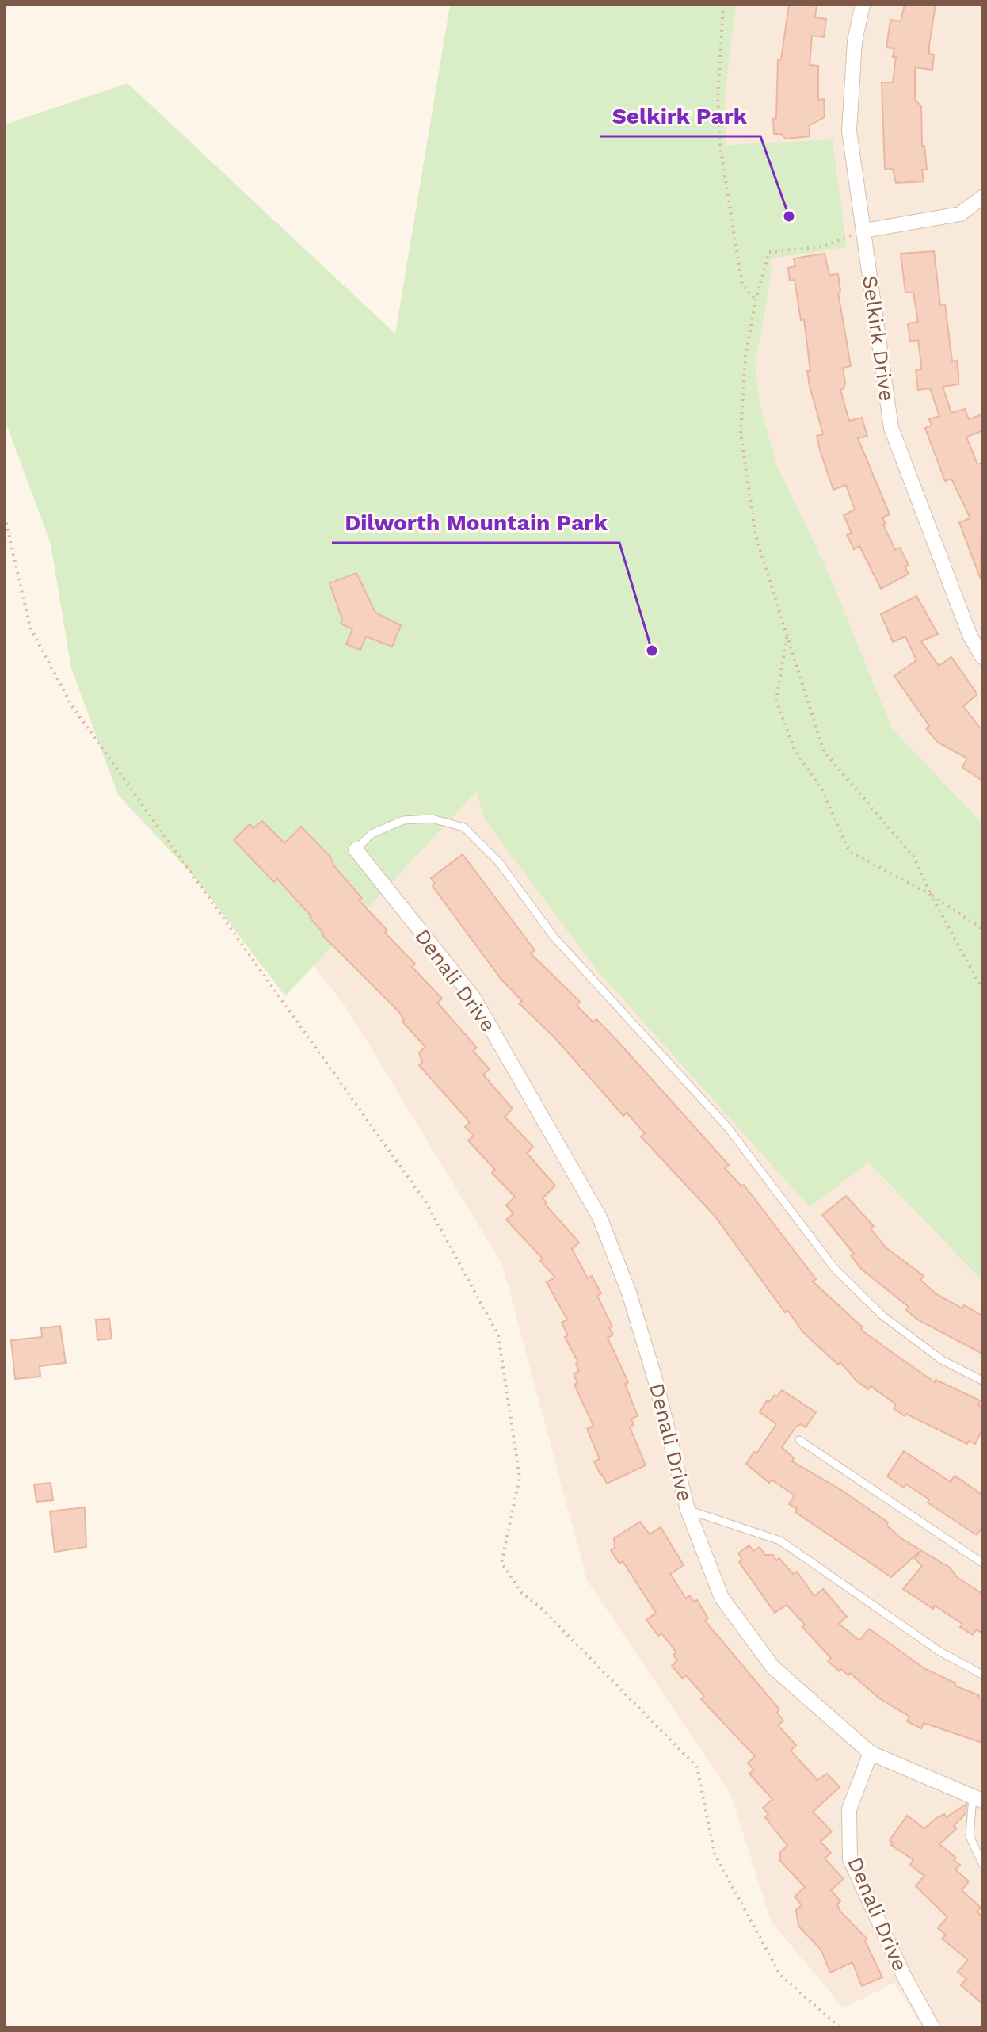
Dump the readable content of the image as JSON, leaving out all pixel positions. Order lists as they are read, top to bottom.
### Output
{
  "streets": {
    "street": ["Selkirk Drive", "Denali Drive"]
  },
  "places": ["Selkirk Park", "Dilworth Mountain Park"]
}
